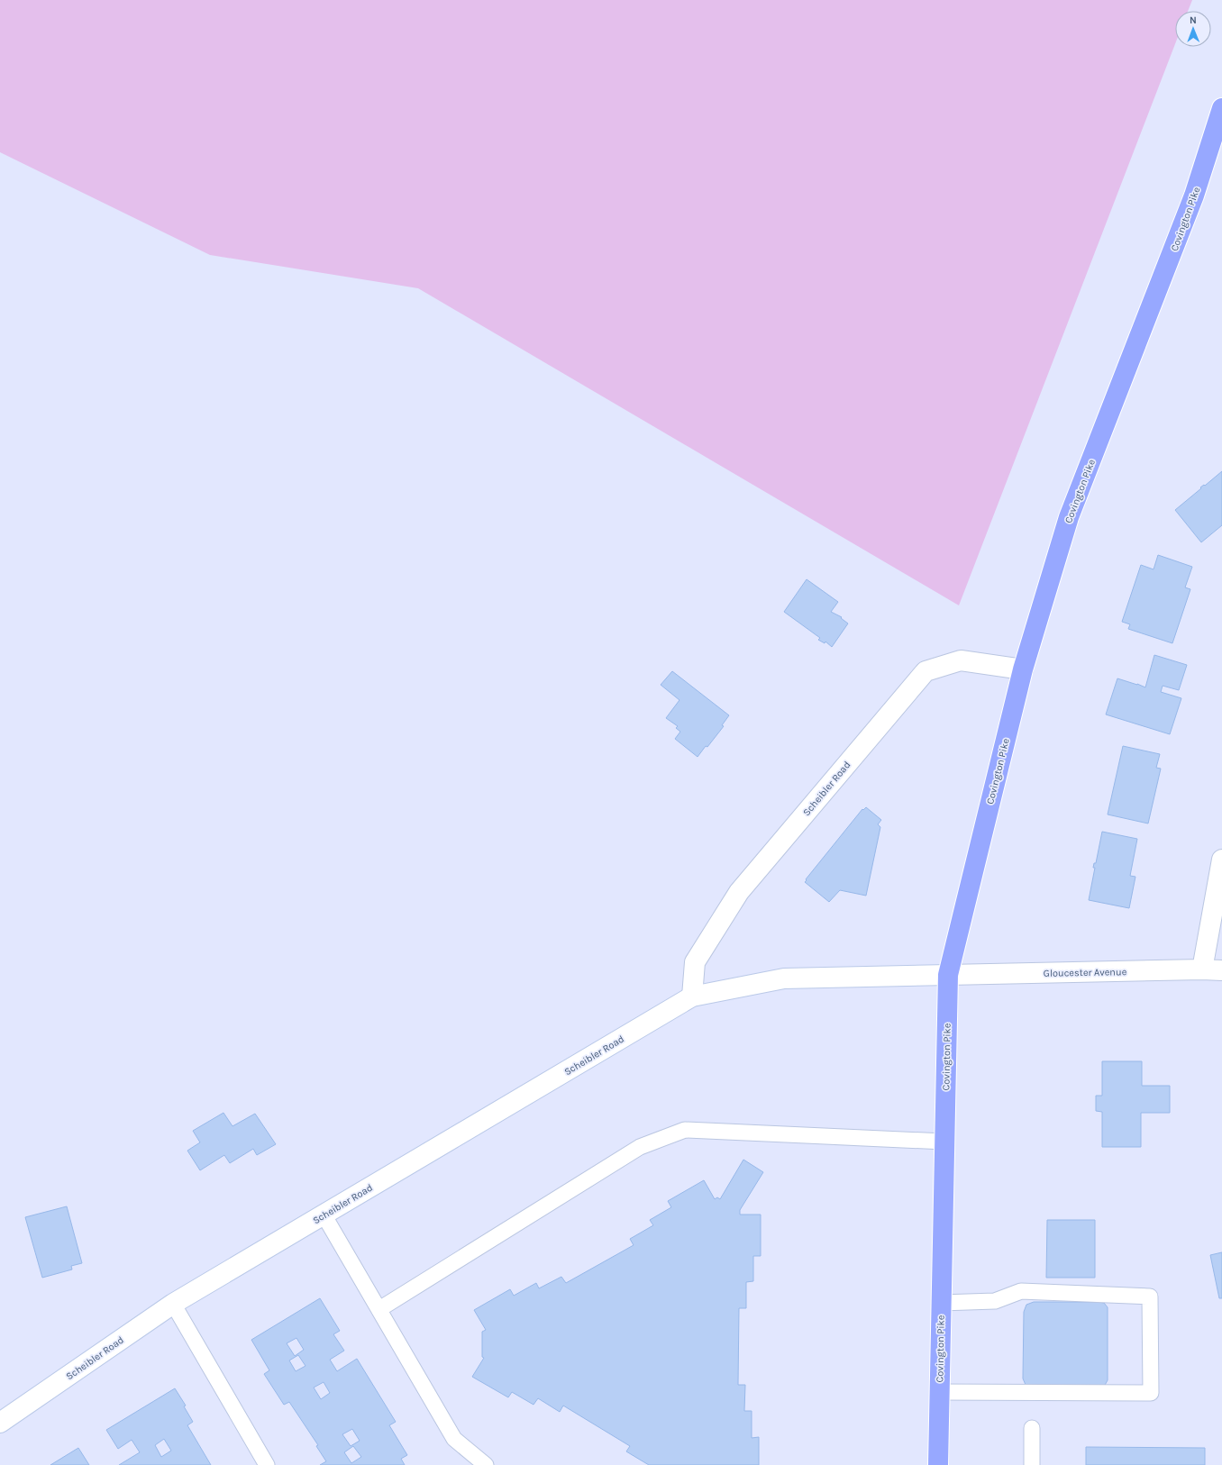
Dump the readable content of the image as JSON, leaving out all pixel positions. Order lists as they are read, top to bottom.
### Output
{
  "streets": {
    "main road": ["Covington Pike"],
    "street": ["Scheibler Road", "Gloucester Avenue"]
  },
  "crossings": [
    ["Covington Pike", "Scheibler Road"],
    ["Covington Pike", "Gloucester Avenue"],
    ["Scheibler Road", "Gloucester Avenue"]
  ],
  "north": "top"
}
